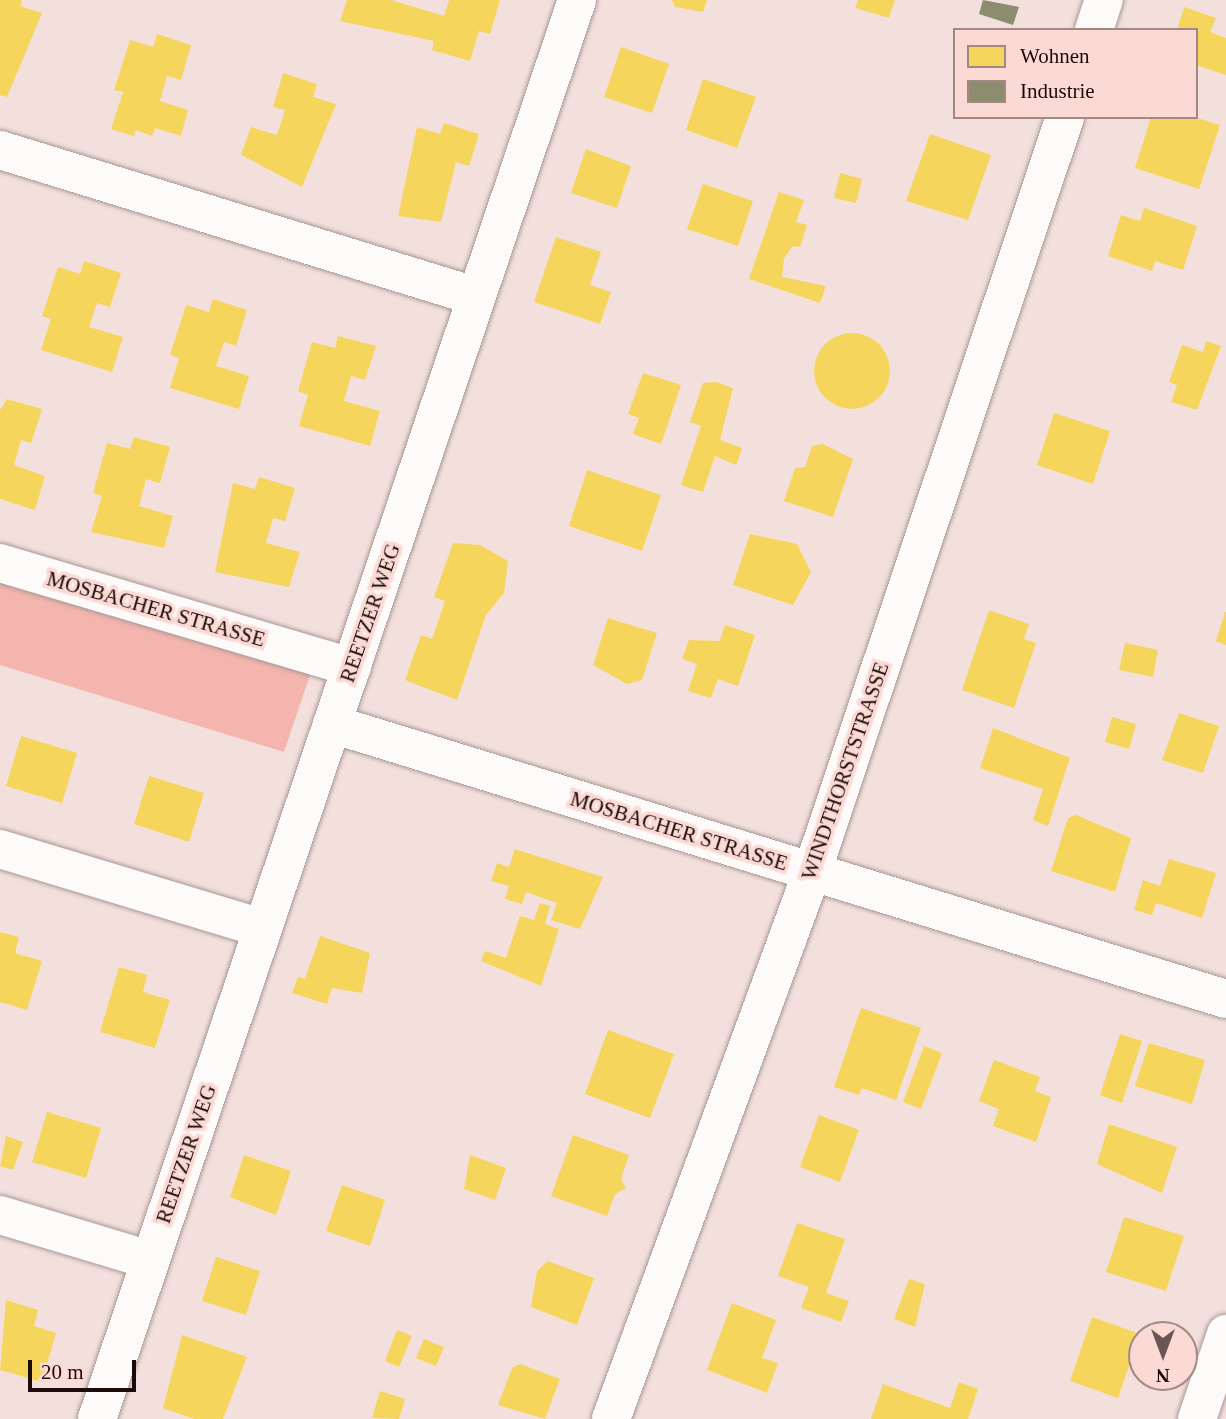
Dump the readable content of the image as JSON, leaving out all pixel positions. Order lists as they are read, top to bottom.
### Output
{
  "streets": {
    "street": ["MOSBACHER STRASSE", "REETZER WEG", "WINDTHORSTSTRASSE"]
  },
  "crossings": [
    ["MOSBACHER STRASSE", "REETZER WEG"],
    ["MOSBACHER STRASSE", "WINDTHORSTSTRASSE"]
  ],
  "legend": ["Wohnen", "Industrie"],
  "scale_bar": "20 m",
  "north": "bottom"
}
